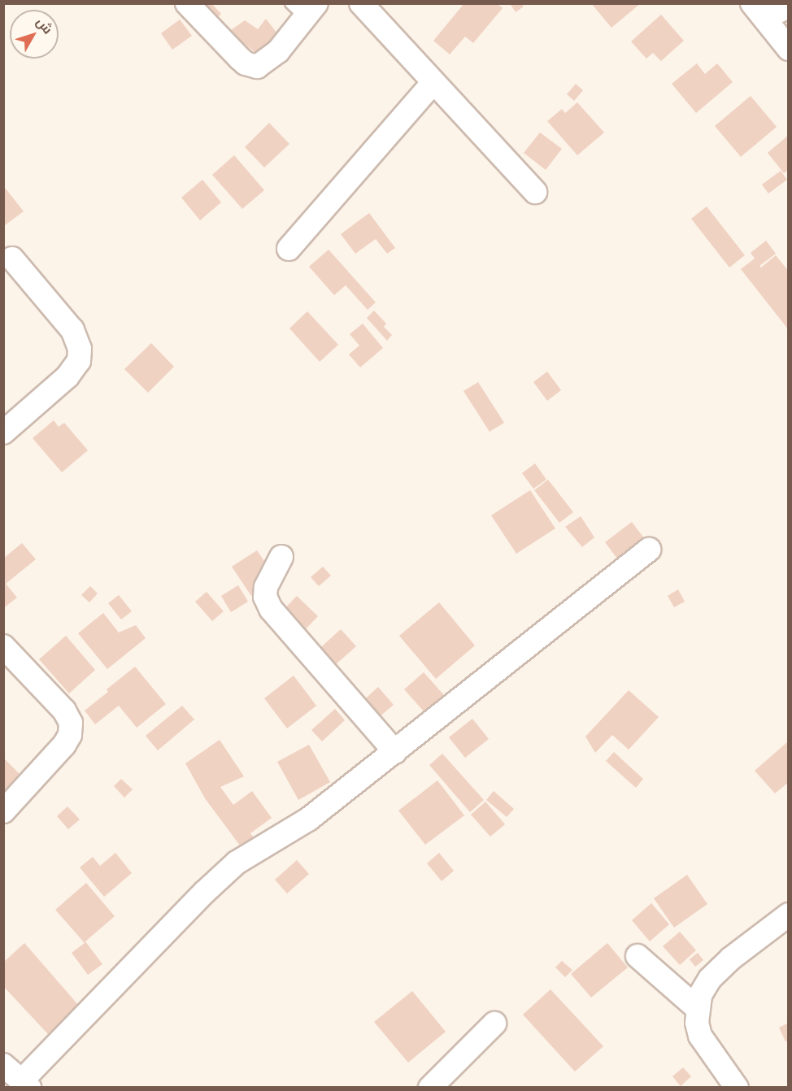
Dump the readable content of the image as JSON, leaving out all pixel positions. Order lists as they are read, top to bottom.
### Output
{
  "north": "top right"
}
